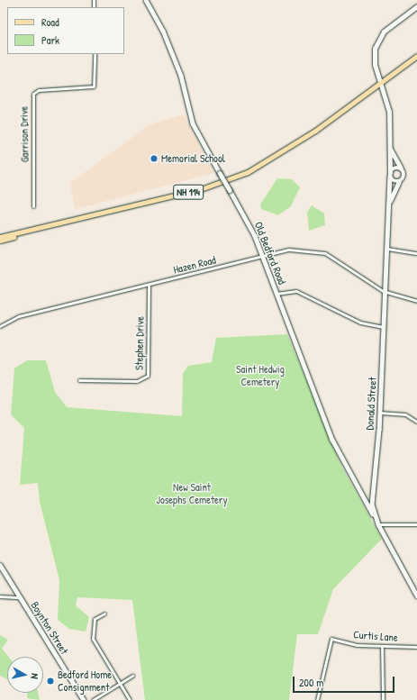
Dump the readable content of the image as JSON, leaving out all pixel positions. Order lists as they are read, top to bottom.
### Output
{
  "streets": {
    "main road": ["NH 114"],
    "street": [
      "Garrison Drive",
      "Old Bedford Road",
      "Hazen Road",
      "Stephen Drive",
      "Donald Street",
      "Boynton Street",
      "Curtis Lane"
    ]
  },
  "crossings": [
    ["NH 114", "Donald Street"],
    ["Old Bedford Road", "Hazen Road"],
    ["Old Bedford Road", "Donald Street"],
    ["Hazen Road", "Stephen Drive"],
    ["Hazen Road", "Donald Street"]
  ],
  "parks": ["Saint Hedwig Cemetery", "New Saint Josephs Cemetery"],
  "places": ["Memorial School", "Bedford Home Consignment"],
  "legend": ["Road", "Park"],
  "scale_bar": "200 m",
  "north": "right"
}
